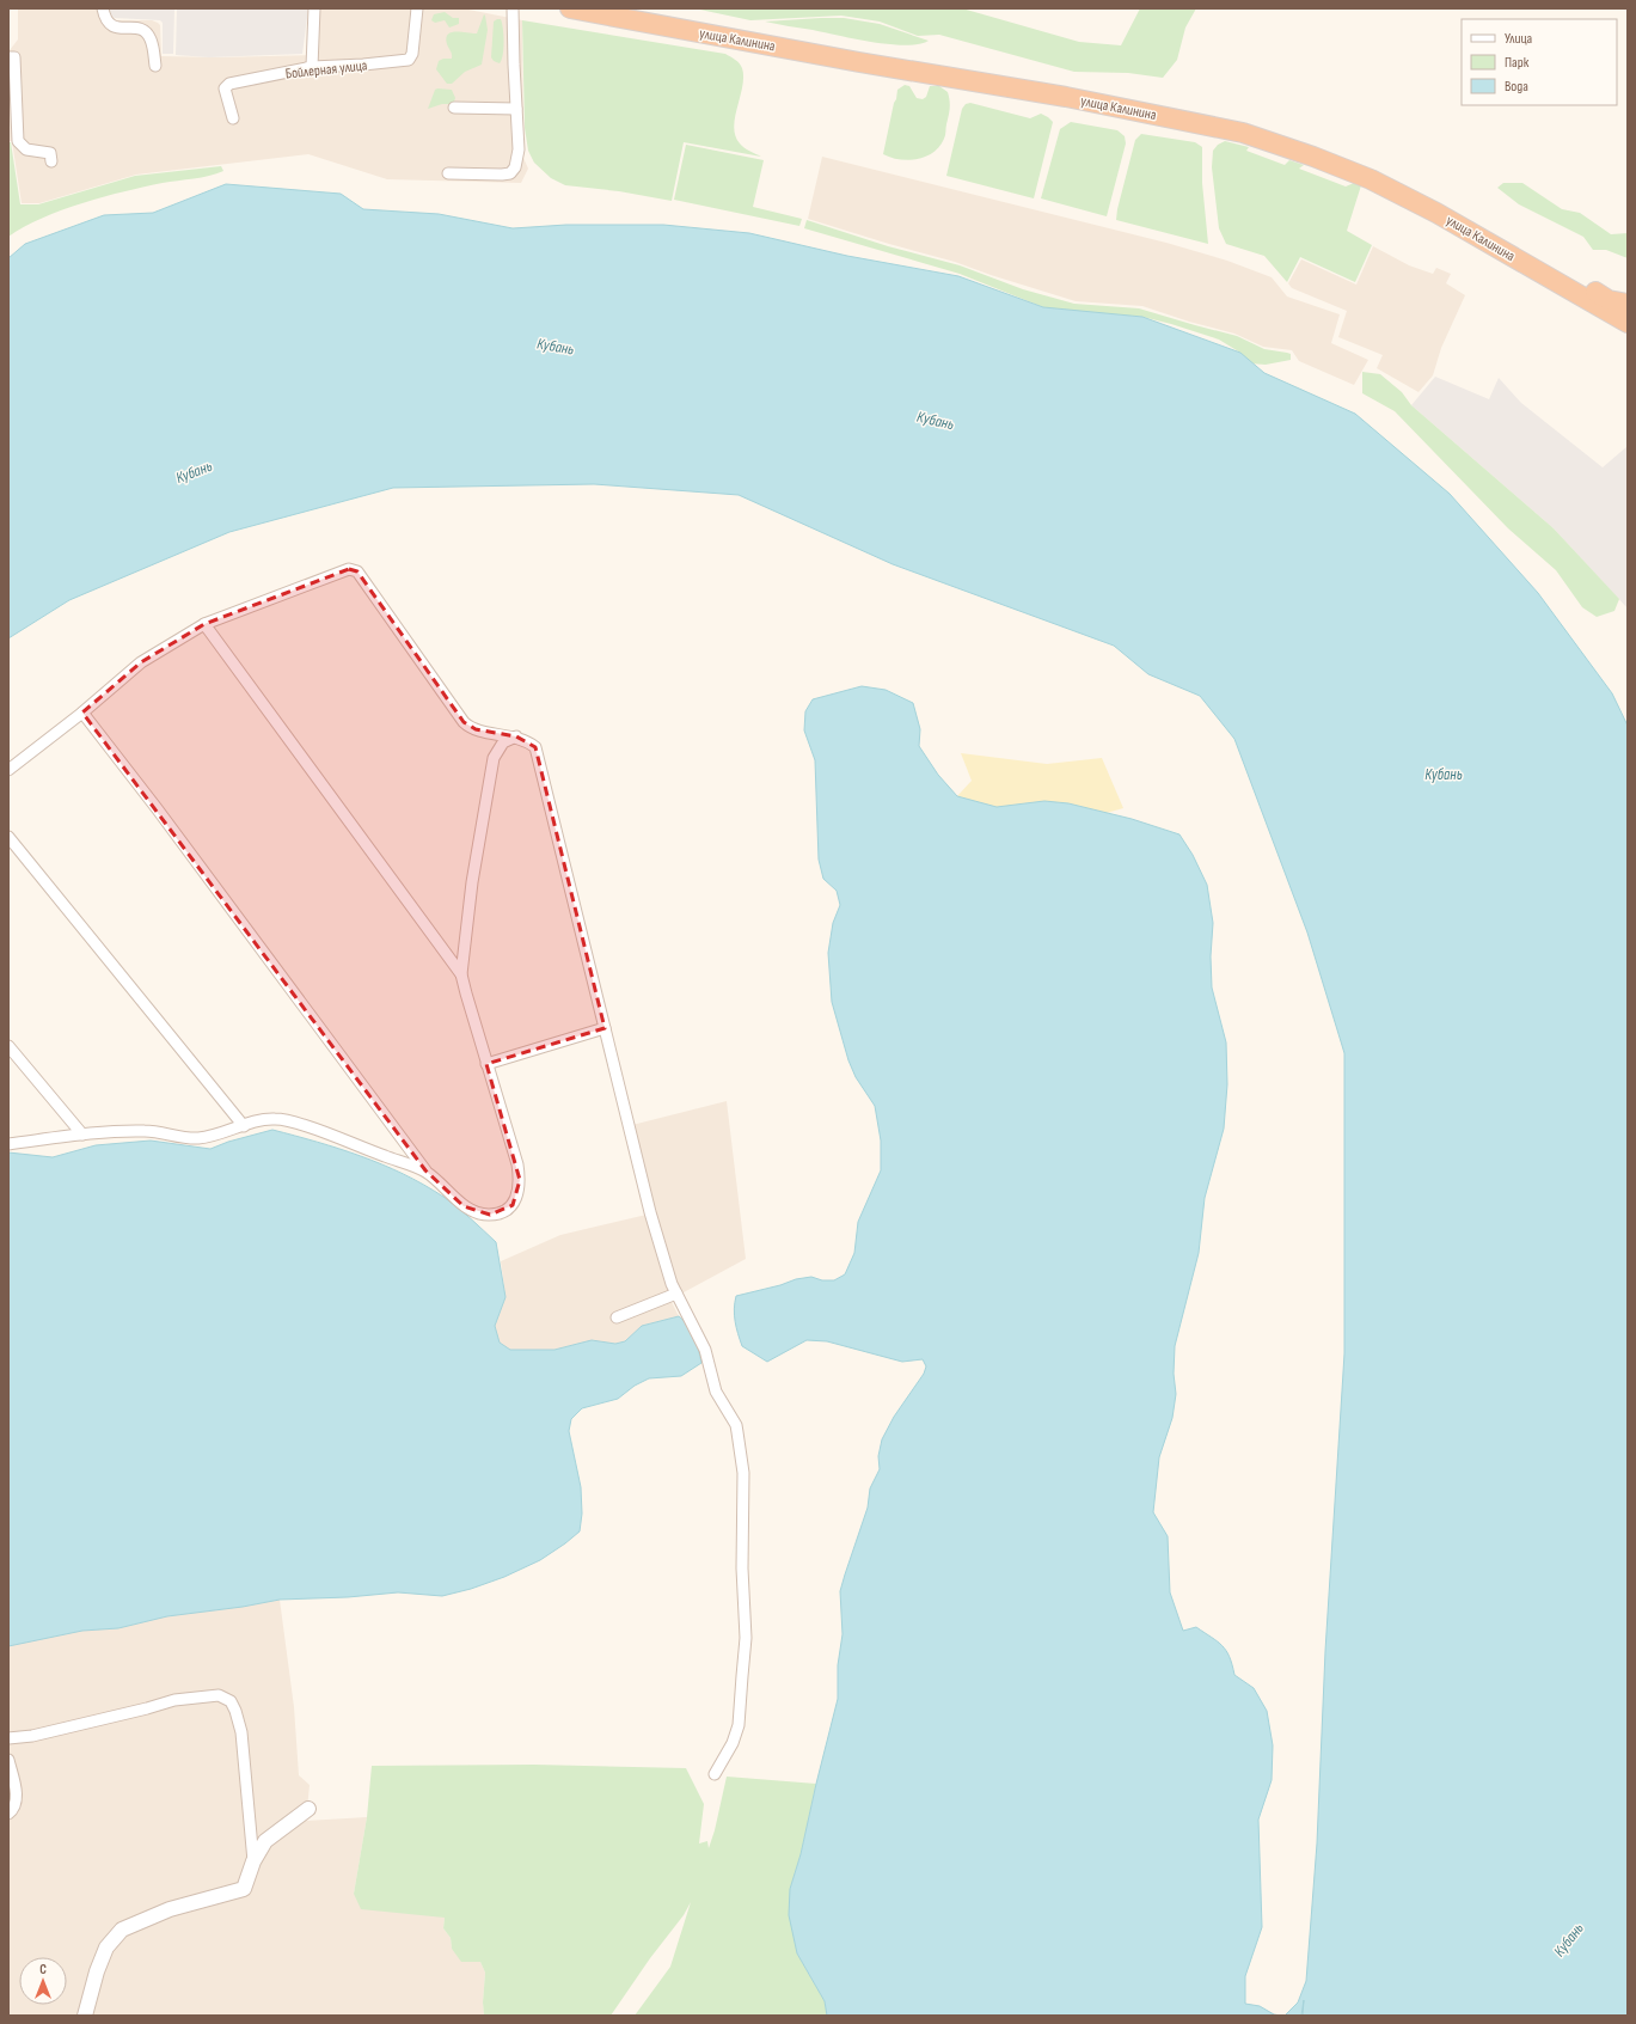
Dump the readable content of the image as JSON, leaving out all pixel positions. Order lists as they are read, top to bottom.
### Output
{
  "streets": {
    "highway": ["улица Калинина"],
    "street": ["Бойлерная улица"]
  },
  "water": ["Кубань"],
  "legend": ["Улица", "Парк", "Вода"],
  "north": "top"
}
